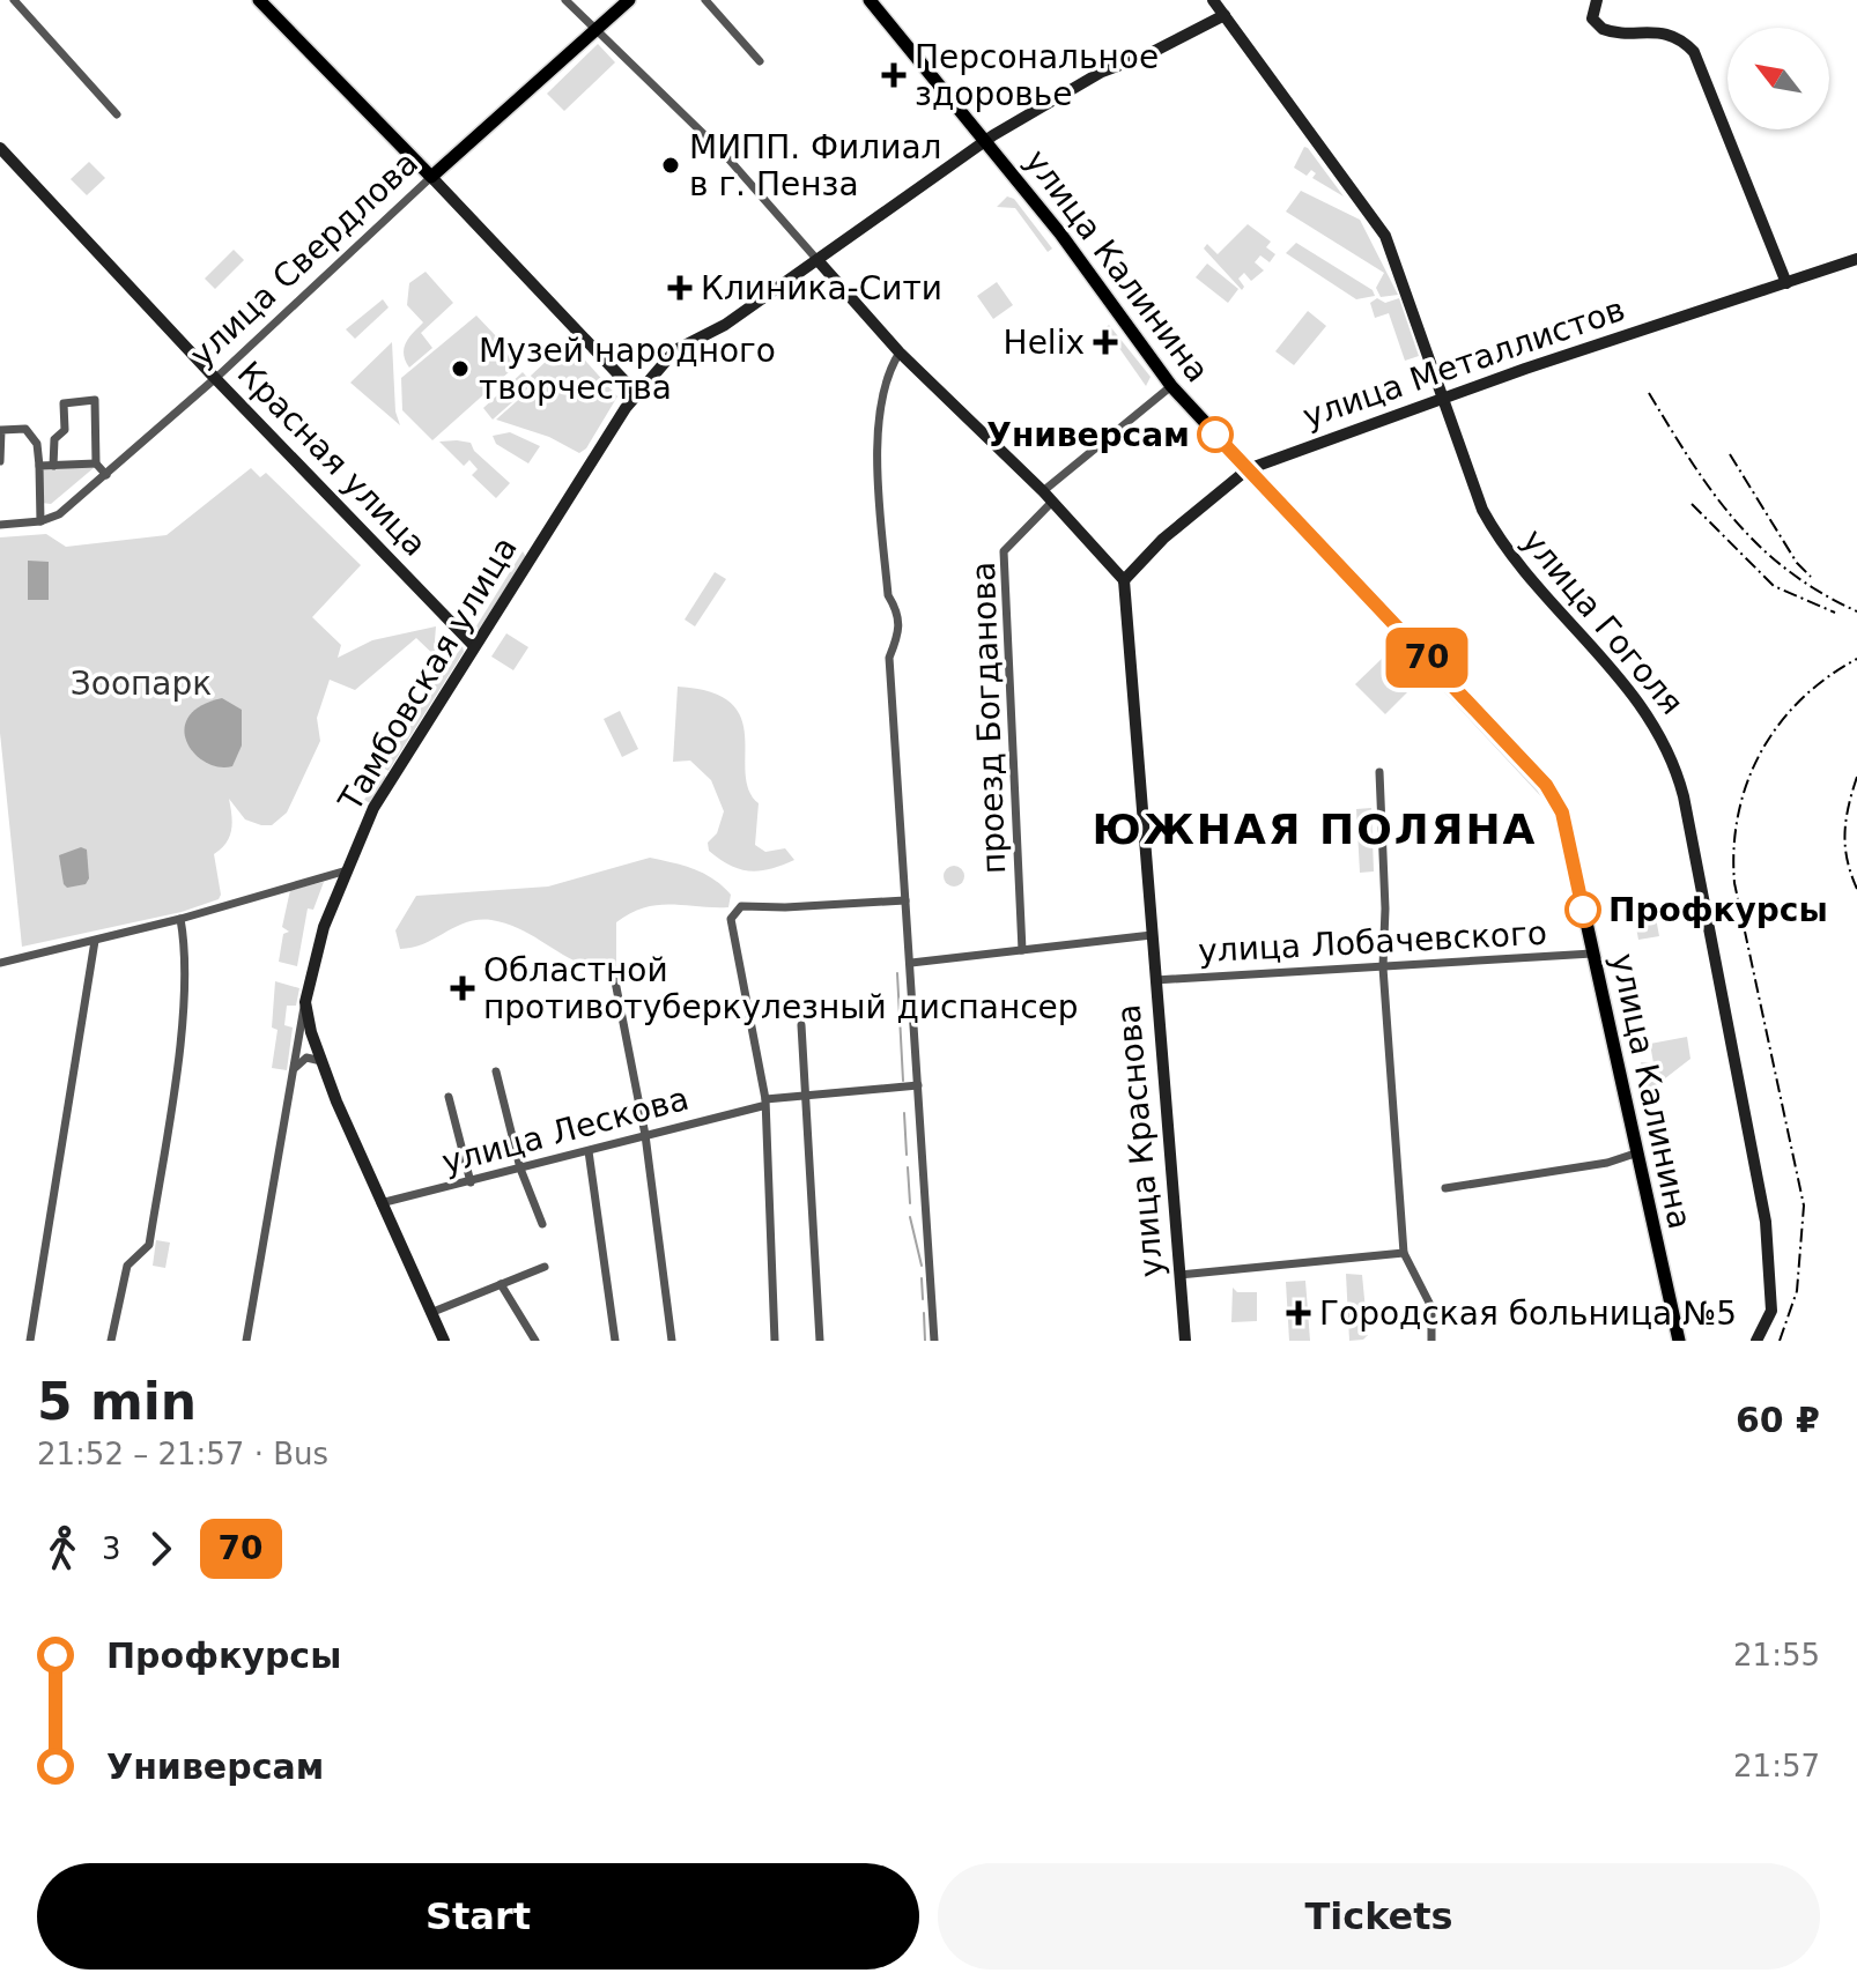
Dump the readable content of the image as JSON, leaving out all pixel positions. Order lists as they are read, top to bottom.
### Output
{
  "streets": {
    "main road": [
      "улица Свердлова",
      "улица Калинина",
      "улица Металлистов",
      "Красная улица",
      "улица Гоголя",
      "Тамбовская улица",
      "улица Краснова"
    ],
    "street": ["проезд Богданова", "улица Лобачевского", "улица Лескова"]
  },
  "crossings": [
    ["улица Свердлова", "Красная улица"],
    ["улица Калинина", "улица Металлистов"],
    ["улица Калинина", "Тамбовская улица"],
    ["улица Калинина", "улица Лобачевского"],
    ["улица Металлистов", "улица Гоголя"],
    ["улица Металлистов", "улица Краснова"],
    ["Красная улица", "Тамбовская улица"],
    ["улица Гоголя", "Тамбовская улица"],
    ["улица Лобачевского", "улица Краснова"]
  ],
  "districts": ["ЮЖНАЯ ПОЛЯНА"],
  "parks": ["Зоопарк"],
  "places": {
    "health": [
      "Персональное здоровье",
      "Клиника-Сити",
      "Helix",
      "Областной противотуберкулезный диспансер",
      "Городская больница №5"
    ],
    "other": [
      "МИПП. Филиал в г. Пенза",
      "Музей народного творчества",
      "Универсам",
      "Профкурсы"
    ]
  },
  "lines": ["bus line 70"],
  "north": "top left",
  "page": {
    "on_map": "70",
    "heading": ["5 min", "21:52 – 21:57 · Bus", "60 ₽"],
    "legs": ["3", "70"],
    "list": [
      {
        "name": "Профкурсы",
        "value": "21:55"
      },
      {
        "name": "Универсам",
        "value": "21:57"
      }
    ],
    "buttons": ["Start", "Tickets"]
  }
}
